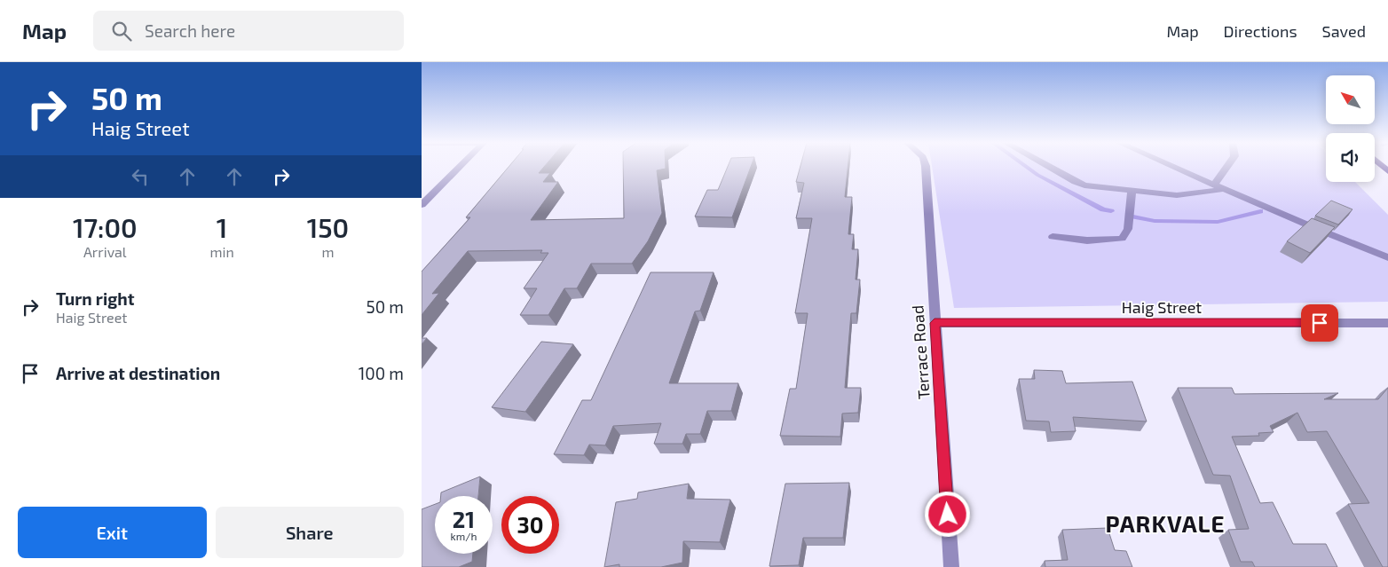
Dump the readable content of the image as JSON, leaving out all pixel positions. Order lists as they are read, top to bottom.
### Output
{
  "streets": {
    "street": ["Haig Street", "Terrace Road"]
  },
  "crossings": [
    ["Haig Street", "Terrace Road"]
  ],
  "districts": ["PARKVALE"],
  "north": "top left",
  "page": {
    "header": "Map",
    "search": "Search here",
    "nav": ["Map", "Directions", "Saved"],
    "turn": ["50 m", "Haig Street"],
    "eta": [
      "17:00",
      "Arrival",
      "1",
      "min",
      "150",
      "m"
    ],
    "list": [
      {
        "name": "Turn right",
        "note": "Haig Street",
        "value": "50 m"
      },
      {
        "name": "Arrive at destination",
        "value": "100 m"
      }
    ],
    "speed": "21 km/h",
    "limit": "30",
    "buttons": ["Exit", "Share"]
  }
}
